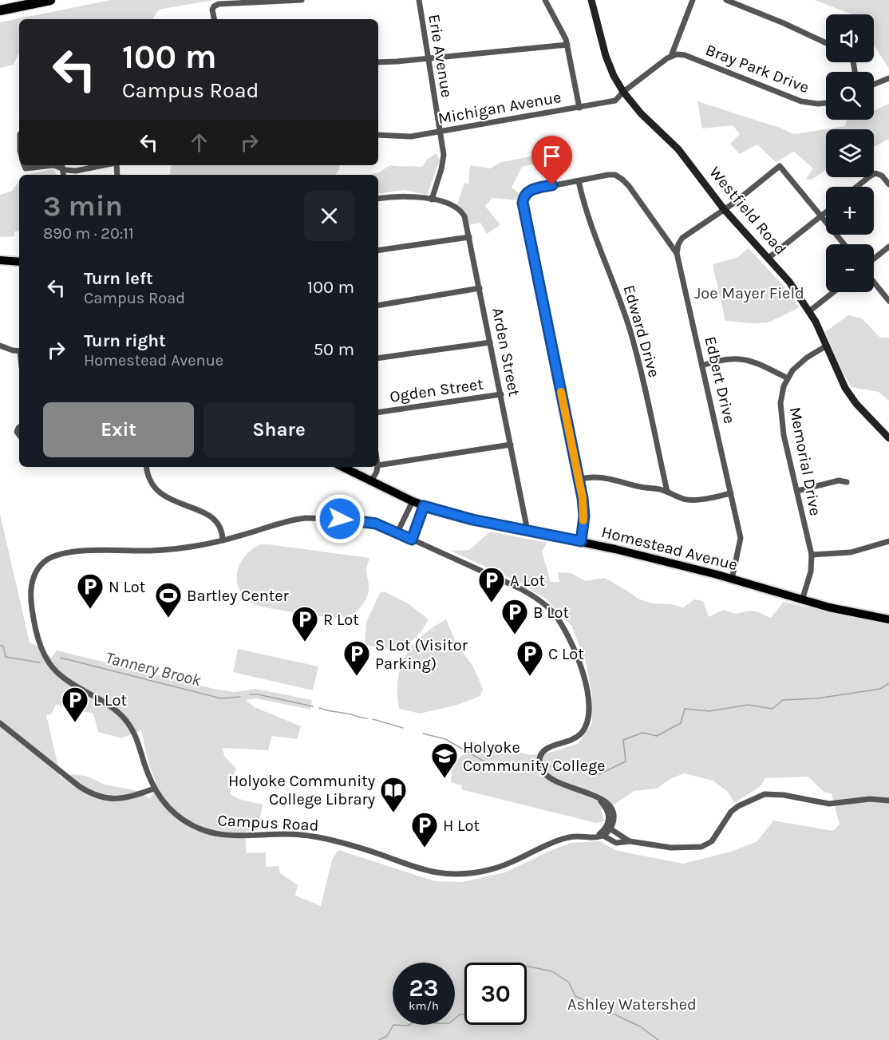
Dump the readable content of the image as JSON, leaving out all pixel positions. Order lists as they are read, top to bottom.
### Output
{
  "streets": {
    "main road": ["Westfield Road", "Homestead Avenue"],
    "street": [
      "Erie Avenue",
      "Bray Park Drive",
      "Michigan Avenue",
      "Edward Drive",
      "Arden Street",
      "Edbert Drive",
      "Ogden Street",
      "Memorial Drive",
      "Campus Road"
    ]
  },
  "crossings": [
    ["Erie Avenue", "Michigan Avenue"],
    ["Erie Avenue", "Arden Street"],
    ["Michigan Avenue", "Westfield Road"],
    ["Westfield Road", "Memorial Drive"],
    ["Arden Street", "Ogden Street"],
    ["Arden Street", "Homestead Avenue"],
    ["Edbert Drive", "Homestead Avenue"],
    ["Memorial Drive", "Homestead Avenue"]
  ],
  "water": ["Tannery Brook"],
  "parks": ["Joe Mayer Field", "Ashley Watershed"],
  "places": {
    "parking": [
      "A Lot",
      "N Lot",
      "B Lot",
      "R Lot",
      "S Lot (Visitor Parking)",
      "C Lot",
      "L Lot",
      "H Lot"
    ],
    "sports": ["Bartley Center"],
    "school or university": ["Holyoke Community College"],
    "library": ["Holyoke Community College Library"]
  },
  "page": {
    "map_buttons": ["+", "−"],
    "turn": ["100 m", "Campus Road"],
    "heading": ["3 min", "890 m · 20:11"],
    "list": [
      {
        "name": "Turn left",
        "note": "Campus Road",
        "value": "100 m"
      },
      {
        "name": "Turn right",
        "note": "Homestead Avenue",
        "value": "50 m"
      }
    ],
    "buttons": ["Exit", "Share"],
    "speed": "23 km/h",
    "limit": "30"
  }
}
